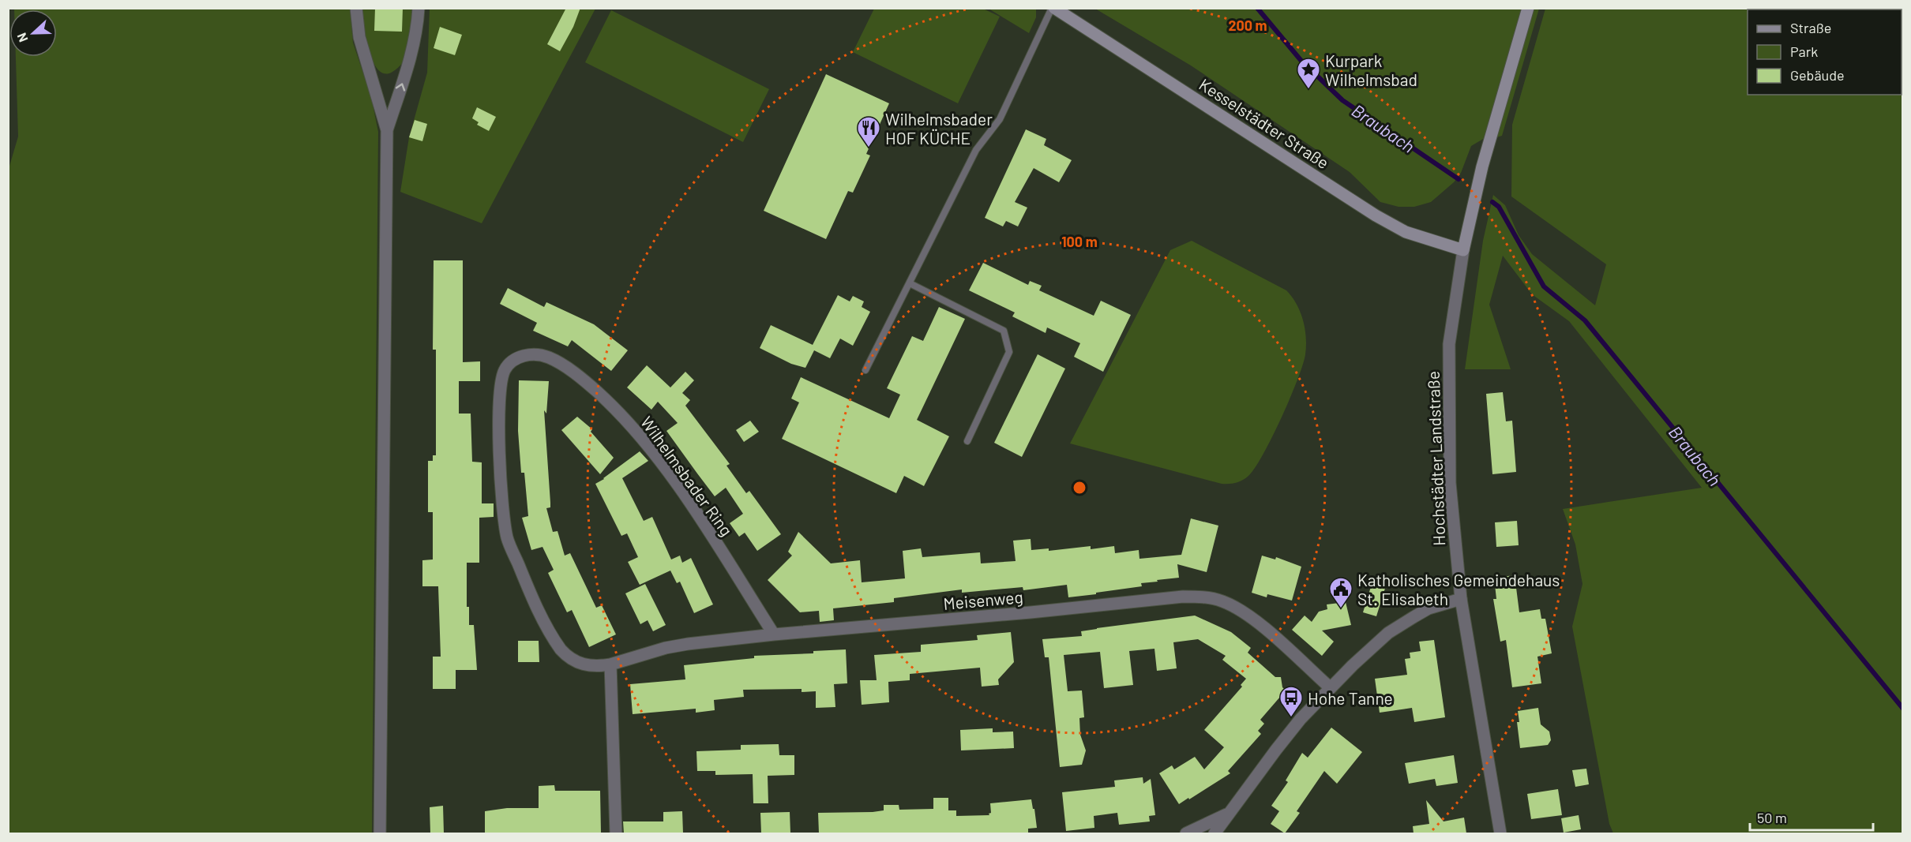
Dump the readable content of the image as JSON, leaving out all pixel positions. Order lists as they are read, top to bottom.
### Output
{
  "streets": {
    "main road": ["Kesselstädter Straße"],
    "street": ["Hochstädter Landstraße", "Wilhelmsbader Ring", "Meisenweg"]
  },
  "crossings": [
    ["Kesselstädter Straße", "Hochstädter Landstraße"],
    ["Wilhelmsbader Ring", "Meisenweg"]
  ],
  "water": ["Braubach"],
  "places": {
    "place": ["Kurpark Wilhelmsbad"],
    "restaurant": ["Wilhelmsbader HOF KÜCHE"],
    "public building": ["Katholisches Gemeindehaus St. Elisabeth"],
    "bus stop": ["Hohe Tanne"]
  },
  "legend": ["Straße", "Park", "Gebäude"],
  "scale_bar": "50 m",
  "north": "left",
  "rings": ["200 m", "100 m"]
}
